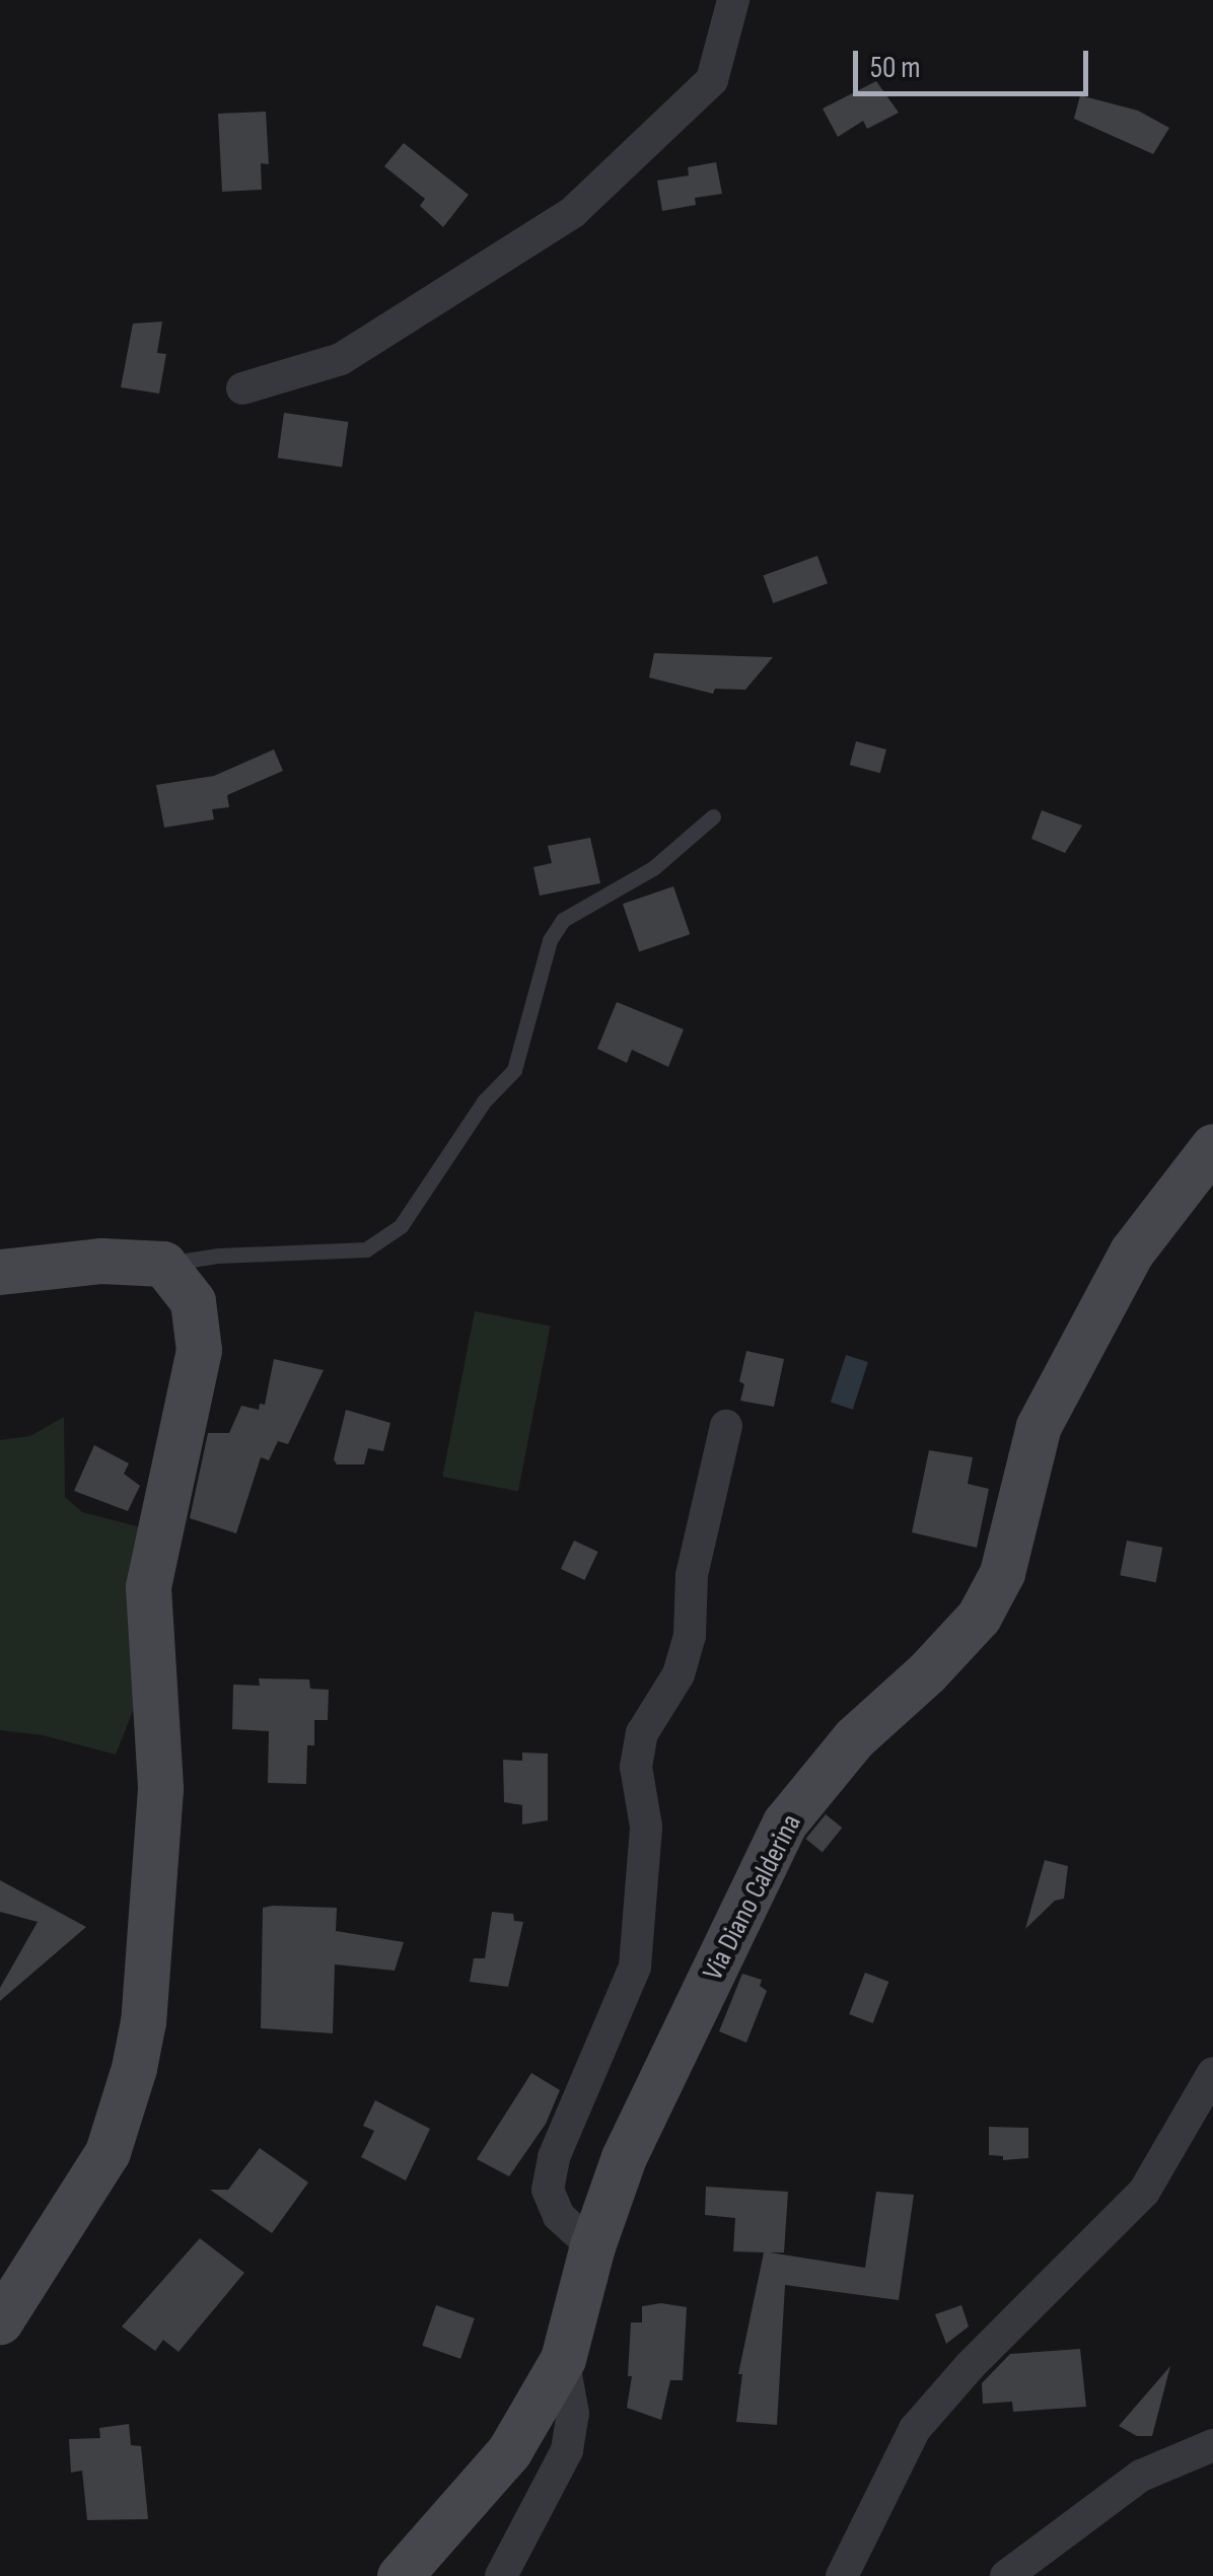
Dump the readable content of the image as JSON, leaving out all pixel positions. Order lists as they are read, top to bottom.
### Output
{
  "streets": {
    "main road": ["Via Diano Calderina"]
  },
  "scale_bar": "50 m"
}
